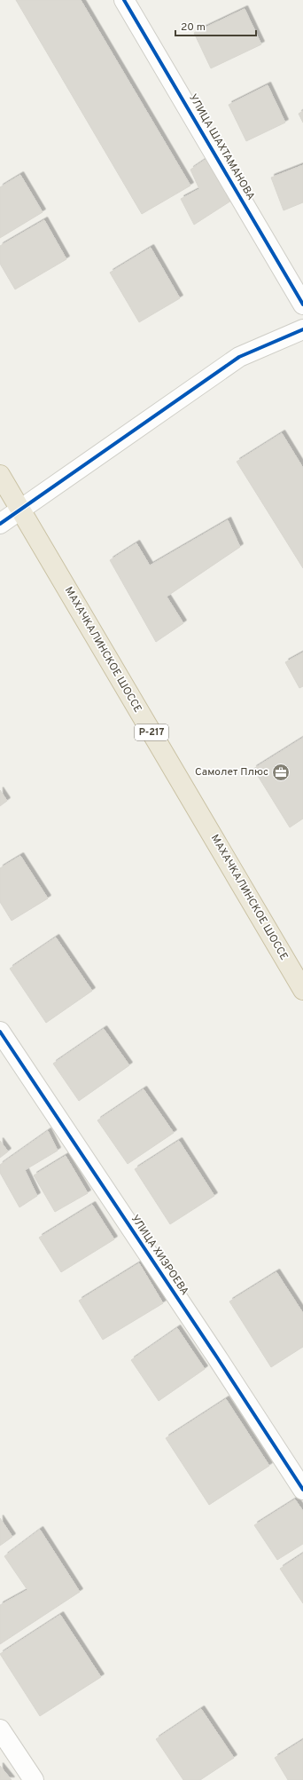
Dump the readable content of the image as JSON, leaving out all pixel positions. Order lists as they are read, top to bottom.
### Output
{
  "streets": {
    "highway": ["МАХАЧКАЛИНСКОЕ ШОССЕ", "Р-217"],
    "street": ["УЛИЦА ШАХТАМАНОВА", "УЛИЦА ХИЗРОЕВА"]
  },
  "places": {
    "office": ["Самолет Плюс"]
  },
  "scale_bar": "20 m"
}
